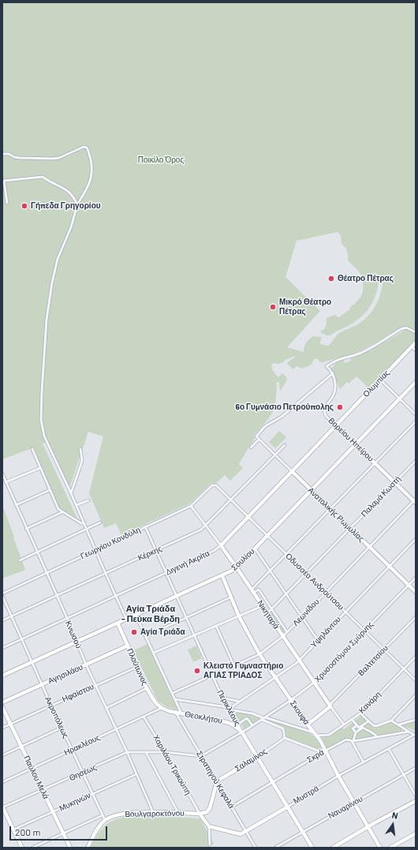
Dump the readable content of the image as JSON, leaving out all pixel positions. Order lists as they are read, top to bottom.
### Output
{
  "streets": {
    "street": [
      "Ολυμπίας",
      "Βορείου Ηπείρου",
      "Παλαμά Κωστή",
      "Ανατολικής Ρωμυλίας",
      "Γεωργίου Κονδύλη",
      "Κέρκης",
      "Σουλίου",
      "Διγενή Ακρίτα",
      "Οδυσσέα Ανδρούτσου",
      "Λεωνίδου",
      "Νικηταρά",
      "Υψηλάντου",
      "Κνωσού",
      "Χρυσοστόμου Σμύρνης",
      "Βαλτετσίου",
      "Πλούτωνος",
      "Αγησιλάου",
      "Ηφαίστου",
      "Κανάρη",
      "Περικλέους",
      "Σκουφά",
      "Ακροπόλεως",
      "Θεοκλήτου",
      "Ηρακλέους",
      "Σκρά",
      "Σαλαμίνος",
      "Χαριλάου Τρικούπη",
      "Θησέως",
      "Παύλου Μελά",
      "Στρατηγού Κεφαλά",
      "Μυστρά",
      "Μυκηνών",
      "Ναυαρίνου",
      "Βουλγαροκτόνου"
    ]
  },
  "crossings": [
    ["Ολυμπίας", "Βορείου Ηπείρου"],
    ["Ολυμπίας", "Διγενή Ακρίτα"],
    ["Βορείου Ηπείρου", "Παλαμά Κωστή"],
    ["Βορείου Ηπείρου", "Σουλίου"],
    ["Βορείου Ηπείρου", "Διγενή Ακρίτα"],
    ["Βορείου Ηπείρου", "Λεωνίδου"],
    ["Παλαμά Κωστή", "Ανατολικής Ρωμυλίας"],
    ["Παλαμά Κωστή", "Οδυσσέα Ανδρούτσου"],
    ["Παλαμά Κωστή", "Νικηταρά"],
    ["Ανατολικής Ρωμυλίας", "Κέρκης"],
    ["Ανατολικής Ρωμυλίας", "Σουλίου"],
    ["Ανατολικής Ρωμυλίας", "Διγενή Ακρίτα"],
    ["Ανατολικής Ρωμυλίας", "Λεωνίδου"],
    ["Ανατολικής Ρωμυλίας", "Υψηλάντου"],
    ["Ανατολικής Ρωμυλίας", "Χρυσοστόμου Σμύρνης"],
    ["Γεωργίου Κονδύλη", "Οδυσσέα Ανδρούτσου"],
    ["Γεωργίου Κονδύλη", "Νικηταρά"],
    ["Γεωργίου Κονδύλη", "Κνωσού"],
    ["Γεωργίου Κονδύλη", "Περικλέους"],
    ["Κέρκης", "Οδυσσέα Ανδρούτσου"],
    ["Κέρκης", "Νικηταρά"],
    ["Κέρκης", "Κνωσού"],
    ["Κέρκης", "Περικλέους"],
    ["Κέρκης", "Ακροπόλεως"],
    ["Σουλίου", "Οδυσσέα Ανδρούτσου"],
    ["Σουλίου", "Νικηταρά"],
    ["Σουλίου", "Κνωσού"],
    ["Σουλίου", "Πλούτωνος"],
    ["Σουλίου", "Περικλέους"],
    ["Σουλίου", "Σκουφά"],
    ["Σουλίου", "Ακροπόλεως"],
    ["Διγενή Ακρίτα", "Οδυσσέα Ανδρούτσου"],
    ["Διγενή Ακρίτα", "Νικηταρά"],
    ["Διγενή Ακρίτα", "Κνωσού"],
    ["Διγενή Ακρίτα", "Περικλέους"],
    ["Διγενή Ακρίτα", "Ακροπόλεως"],
    ["Οδυσσέα Ανδρούτσου", "Λεωνίδου"],
    ["Οδυσσέα Ανδρούτσου", "Υψηλάντου"],
    ["Οδυσσέα Ανδρούτσου", "Χρυσοστόμου Σμύρνης"],
    ["Οδυσσέα Ανδρούτσου", "Βαλτετσίου"],
    ["Οδυσσέα Ανδρούτσου", "Κανάρη"],
    ["Λεωνίδου", "Νικηταρά"],
    ["Λεωνίδου", "Περικλέους"],
    ["Λεωνίδου", "Σκουφά"],
    ["Νικηταρά", "Υψηλάντου"],
    ["Νικηταρά", "Χρυσοστόμου Σμύρνης"],
    ["Νικηταρά", "Βαλτετσίου"],
    ["Νικηταρά", "Κανάρη"],
    ["Υψηλάντου", "Περικλέους"],
    ["Υψηλάντου", "Σκουφά"],
    ["Κνωσού", "Αγησιλάου"],
    ["Κνωσού", "Ηφαίστου"],
    ["Κνωσού", "Ηρακλέους"],
    ["Κνωσού", "Θησέως"],
    ["Κνωσού", "Μυκηνών"],
    ["Κνωσού", "Βουλγαροκτόνου"],
    ["Χρυσοστόμου Σμύρνης", "Περικλέους"],
    ["Χρυσοστόμου Σμύρνης", "Σκουφά"],
    ["Χρυσοστόμου Σμύρνης", "Θεοκλήτου"],
    ["Χρυσοστόμου Σμύρνης", "Θησέως"],
    ["Χρυσοστόμου Σμύρνης", "Στρατηγού Κεφαλά"],
    ["Πλούτωνος", "Αγησιλάου"],
    ["Πλούτωνος", "Ηφαίστου"],
    ["Πλούτωνος", "Θεοκλήτου"],
    ["Πλούτωνος", "Ηρακλέους"],
    ["Αγησιλάου", "Ακροπόλεως"],
    ["Ηφαίστου", "Ακροπόλεως"],
    ["Ηφαίστου", "Παύλου Μελά"],
    ["Κανάρη", "Σκουφά"],
    ["Περικλέους", "Θεοκλήτου"],
    ["Περικλέους", "Σκρά"],
    ["Περικλέους", "Σαλαμίνος"],
    ["Περικλέους", "Μυστρά"],
    ["Περικλέους", "Ναυαρίνου"],
    ["Σκουφά", "Σκρά"],
    ["Σκουφά", "Μυστρά"],
    ["Σκουφά", "Ναυαρίνου"],
    ["Ακροπόλεως", "Ηρακλέους"],
    ["Ακροπόλεως", "Θησέως"],
    ["Ακροπόλεως", "Μυκηνών"],
    ["Ακροπόλεως", "Βουλγαροκτόνου"],
    ["Θεοκλήτου", "Ηρακλέους"],
    ["Θεοκλήτου", "Στρατηγού Κεφαλά"],
    ["Ηρακλέους", "Χαριλάου Τρικούπη"],
    ["Ηρακλέους", "Παύλου Μελά"],
    ["Σκρά", "Στρατηγού Κεφαλά"],
    ["Σαλαμίνος", "Στρατηγού Κεφαλά"],
    ["Χαριλάου Τρικούπη", "Θησέως"],
    ["Χαριλάου Τρικούπη", "Βουλγαροκτόνου"],
    ["Θησέως", "Παύλου Μελά"],
    ["Θησέως", "Στρατηγού Κεφαλά"],
    ["Παύλου Μελά", "Μυκηνών"],
    ["Στρατηγού Κεφαλά", "Μυστρά"]
  ],
  "districts": ["Αγία Τριάδα - Πεύκα Βέρδη"],
  "parks": ["Ποικίλο Όρος"],
  "places": [
    "Γήπεδα Γρηγορίου",
    "Θέατρο Πέτρας",
    "Μικρό Θέατρο Πέτρας",
    "6ο Γυμνάσιο Πετρούπολης",
    "Αγία Τριάδα",
    "Κλειστό Γυμναστήριο ΑΓΙΑΣ ΤΡΙΑΔΟΣ"
  ],
  "scale_bar": "200 m",
  "north": "top"
}
